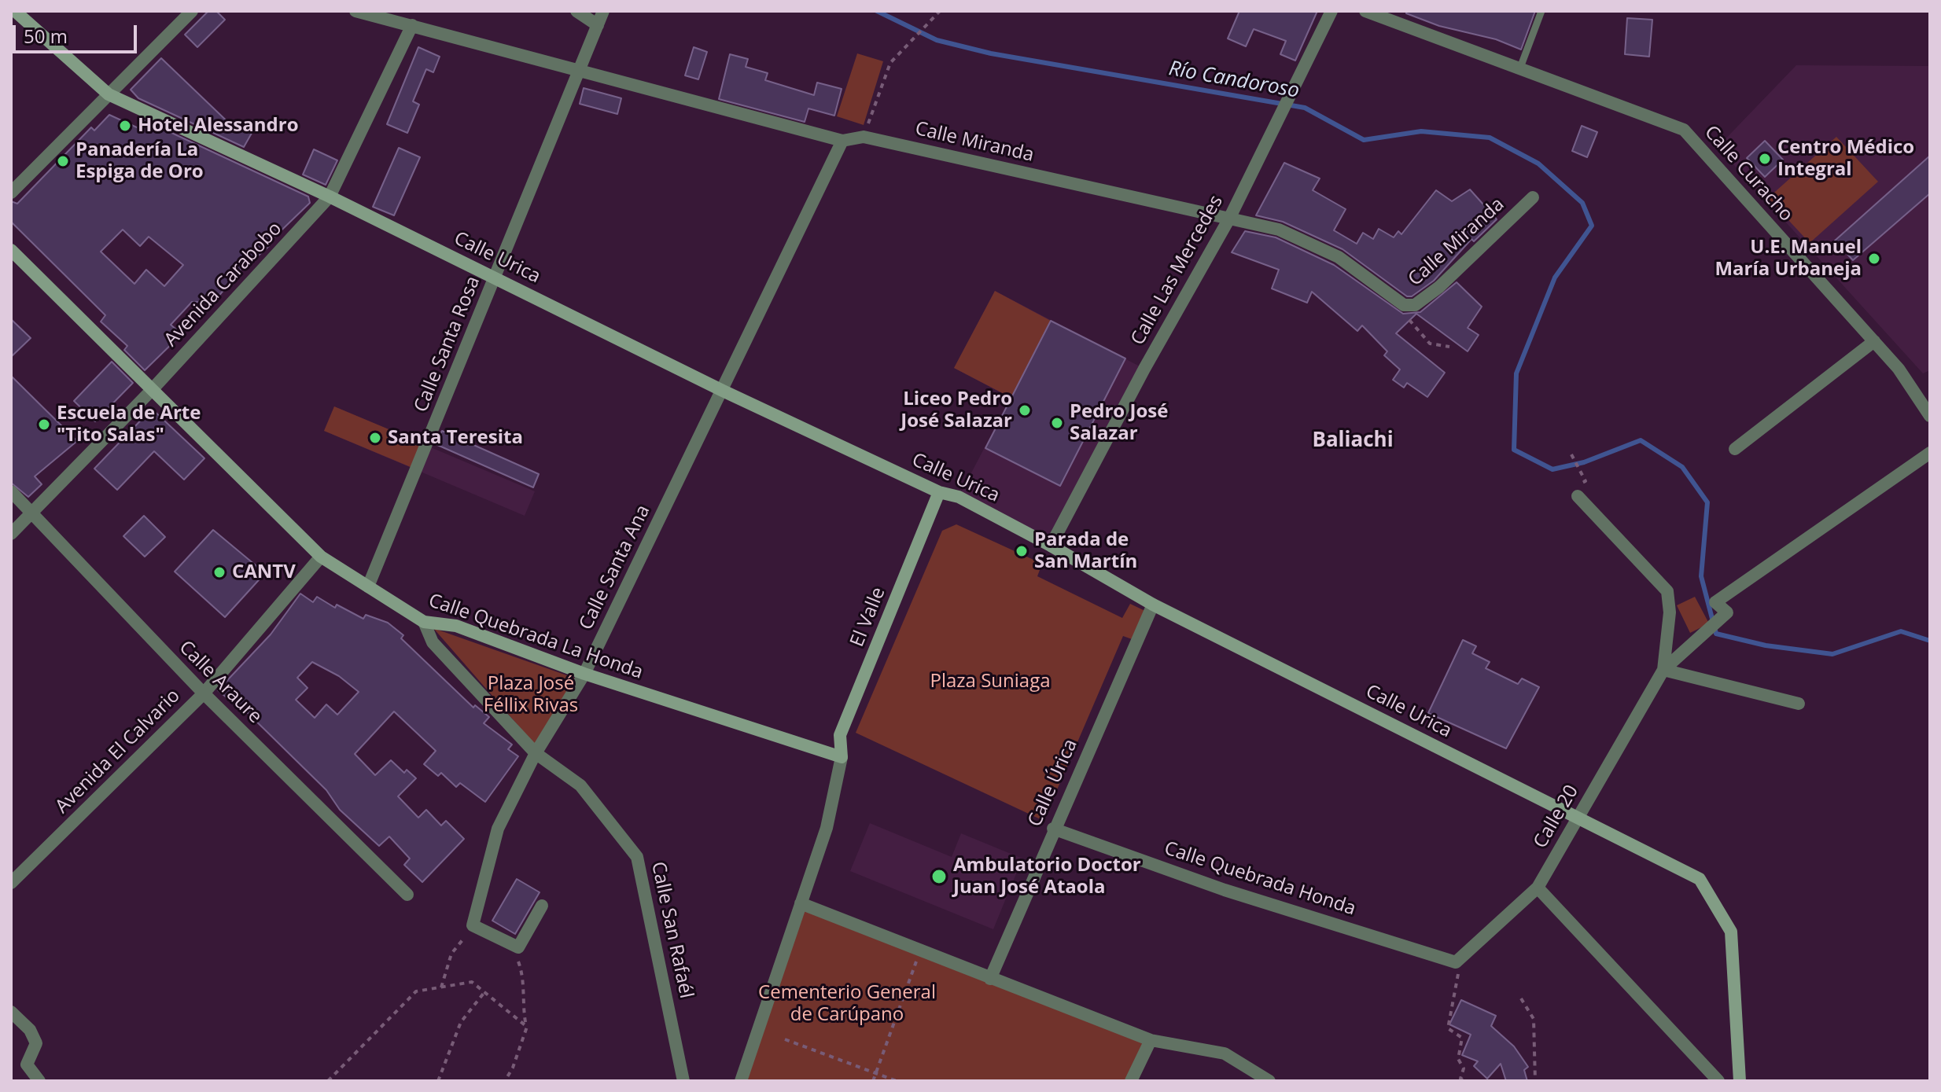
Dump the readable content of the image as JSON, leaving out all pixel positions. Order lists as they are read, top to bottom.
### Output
{
  "streets": {
    "main road": ["Calle Urica", "El Valle", "Calle Quebrada La Honda"],
    "street": [
      "Calle Miranda",
      "Calle Curacho",
      "Calle Las Mercedes",
      "Avenida Carabobo",
      "Calle Santa Rosa",
      "Calle Santa Ana",
      "Calle Araure",
      "Avenida El Calvario",
      "Calle Úrica",
      "Calle 20",
      "Calle Quebrada Honda",
      "Calle San Rafaél"
    ]
  },
  "crossings": [
    ["Calle Miranda", "Calle Las Mercedes"],
    ["Calle Miranda", "Avenida Carabobo"],
    ["Calle Miranda", "Calle Santa Rosa"],
    ["Calle Miranda", "Calle Santa Ana"],
    ["Calle Urica", "Calle Las Mercedes"],
    ["Calle Urica", "Avenida Carabobo"],
    ["Calle Urica", "Calle Santa Rosa"],
    ["Calle Urica", "Calle Santa Ana"],
    ["Calle Urica", "El Valle"],
    ["Calle Urica", "Calle Úrica"],
    ["Calle Urica", "Calle 20"],
    ["Avenida Carabobo", "Calle Quebrada La Honda"],
    ["Avenida Carabobo", "Calle Araure"],
    ["Calle Santa Rosa", "Calle Quebrada La Honda"],
    ["Calle Santa Ana", "Calle Quebrada La Honda"],
    ["Calle Santa Ana", "Calle San Rafaél"],
    ["El Valle", "Calle Quebrada La Honda"],
    ["Calle Quebrada La Honda", "Avenida El Calvario"],
    ["Calle Araure", "Avenida El Calvario"],
    ["Calle Úrica", "Calle Quebrada Honda"],
    ["Calle 20", "Calle Quebrada Honda"]
  ],
  "districts": ["Baliachi"],
  "water": ["Río Candoroso"],
  "parks": ["Plaza Suniaga", "Plaza José Féllix Rivas", "Cementerio General de Carúpano"],
  "places": [
    "Hotel Alessandro",
    "Centro Médico Integral",
    "Panadería La Espiga de Oro",
    "U.E. Manuel María Urbaneja",
    "Liceo Pedro José Salazar",
    "Pedro José Salazar",
    "Escuela de Arte \"Tito Salas\"",
    "Santa Teresita",
    "Parada de San Martín",
    "CANTV",
    "Ambulatorio Doctor Juan José Ataola"
  ],
  "scale_bar": "50 m"
}
